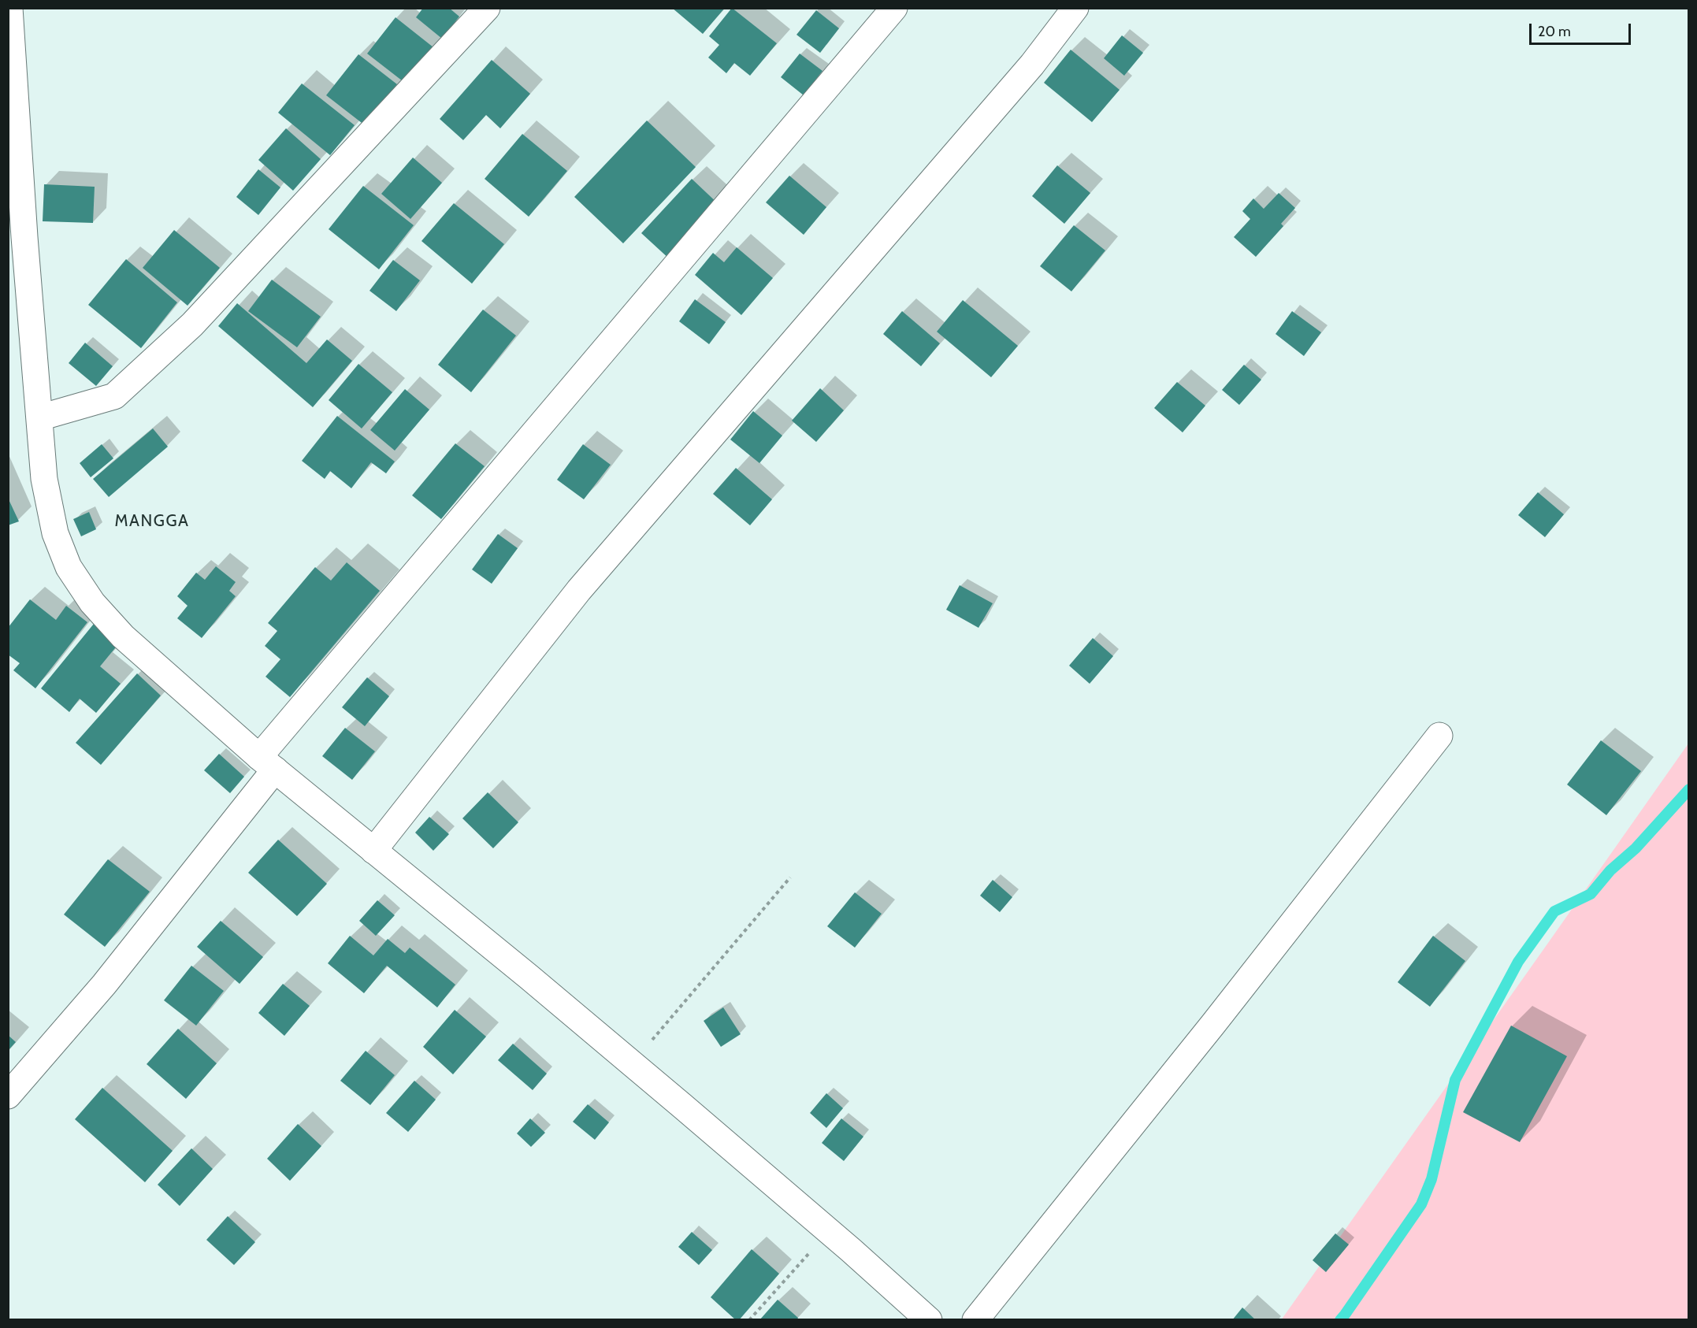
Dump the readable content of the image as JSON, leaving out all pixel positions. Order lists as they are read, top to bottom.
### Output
{
  "districts": ["MANGGA"],
  "scale_bar": "20 m"
}
